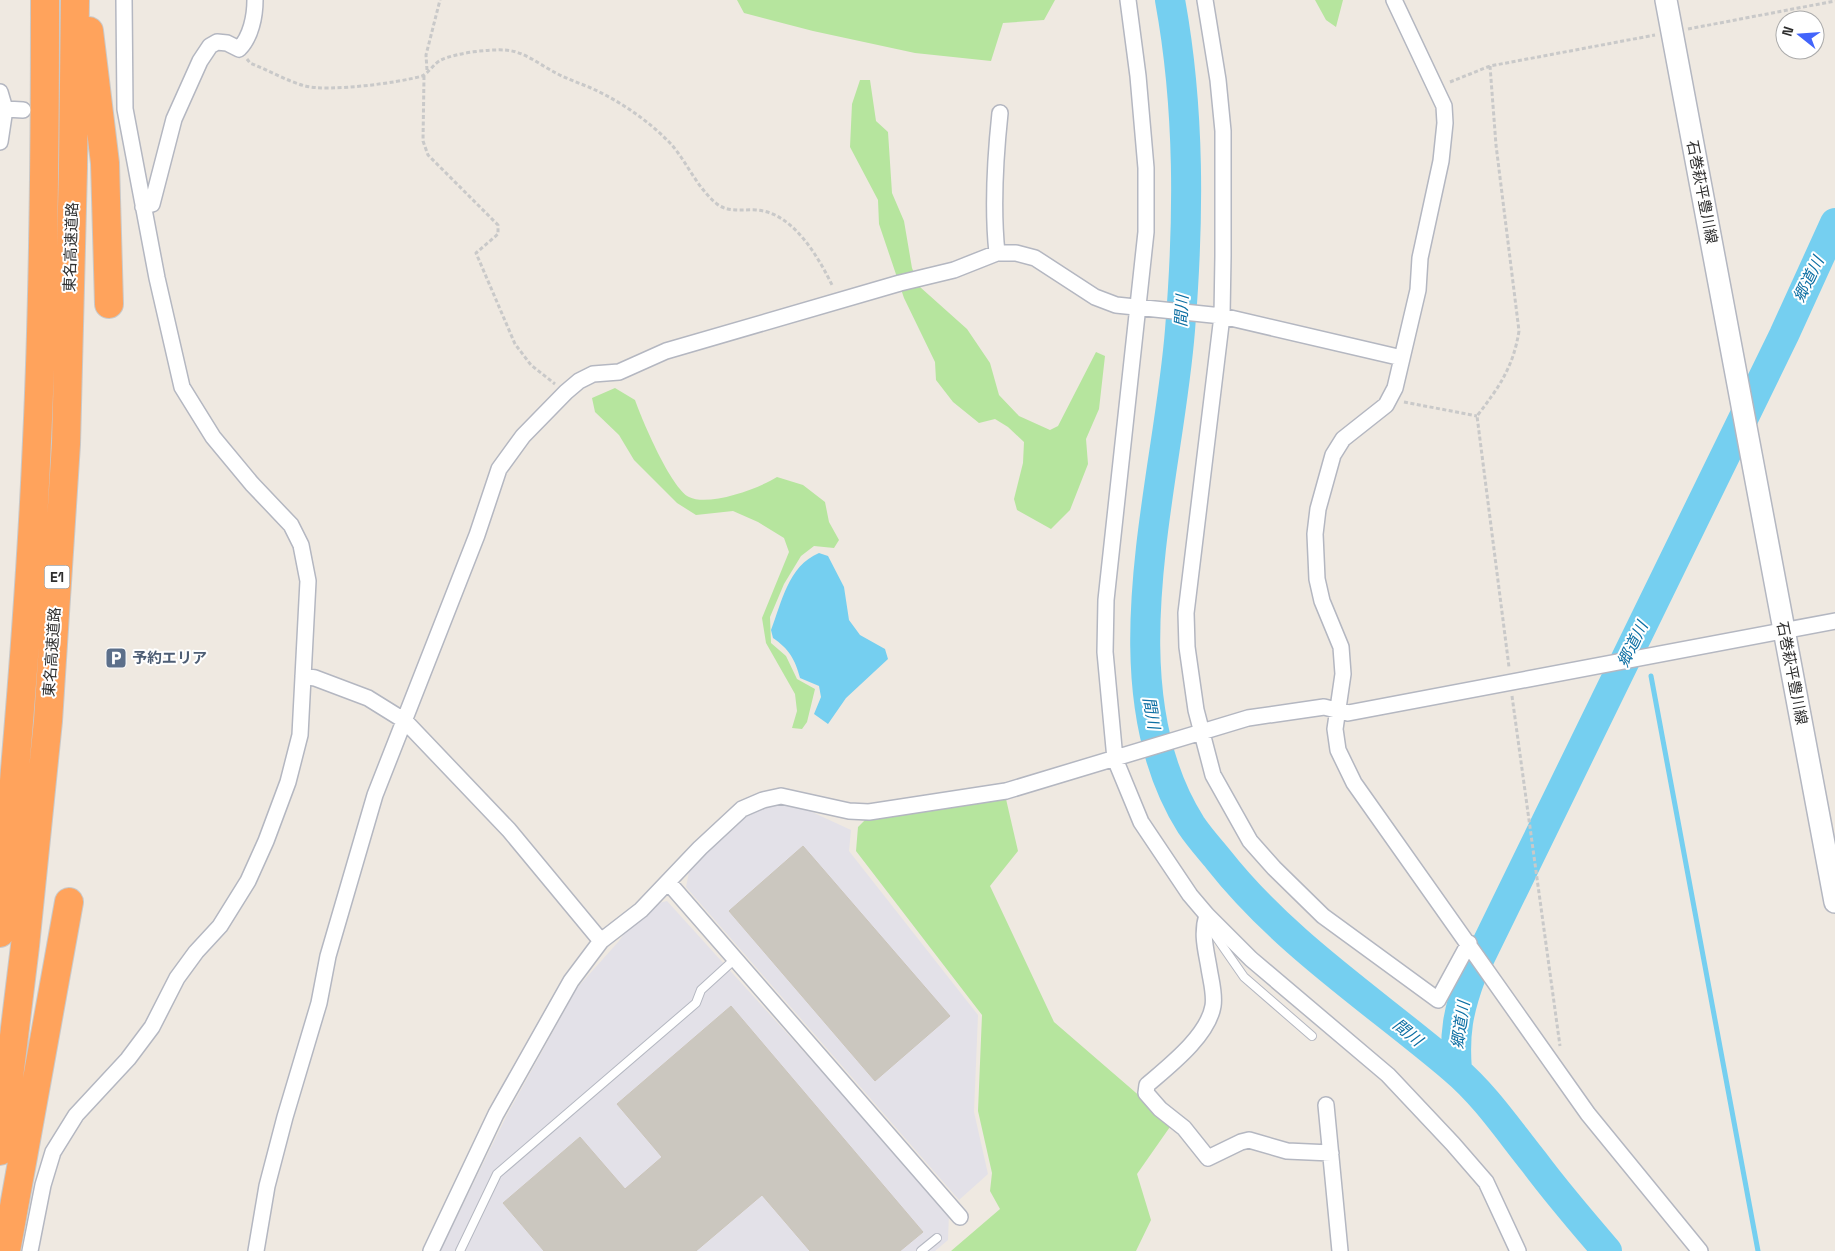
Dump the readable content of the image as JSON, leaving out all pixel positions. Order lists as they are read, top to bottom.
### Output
{
  "streets": {
    "highway": ["東名高速道路", "E1"],
    "main road": ["石巻萩平豊川線"]
  },
  "water": ["郷道川", "間川"],
  "places": {
    "parking": ["予約エリア"]
  },
  "north": "left"
}
